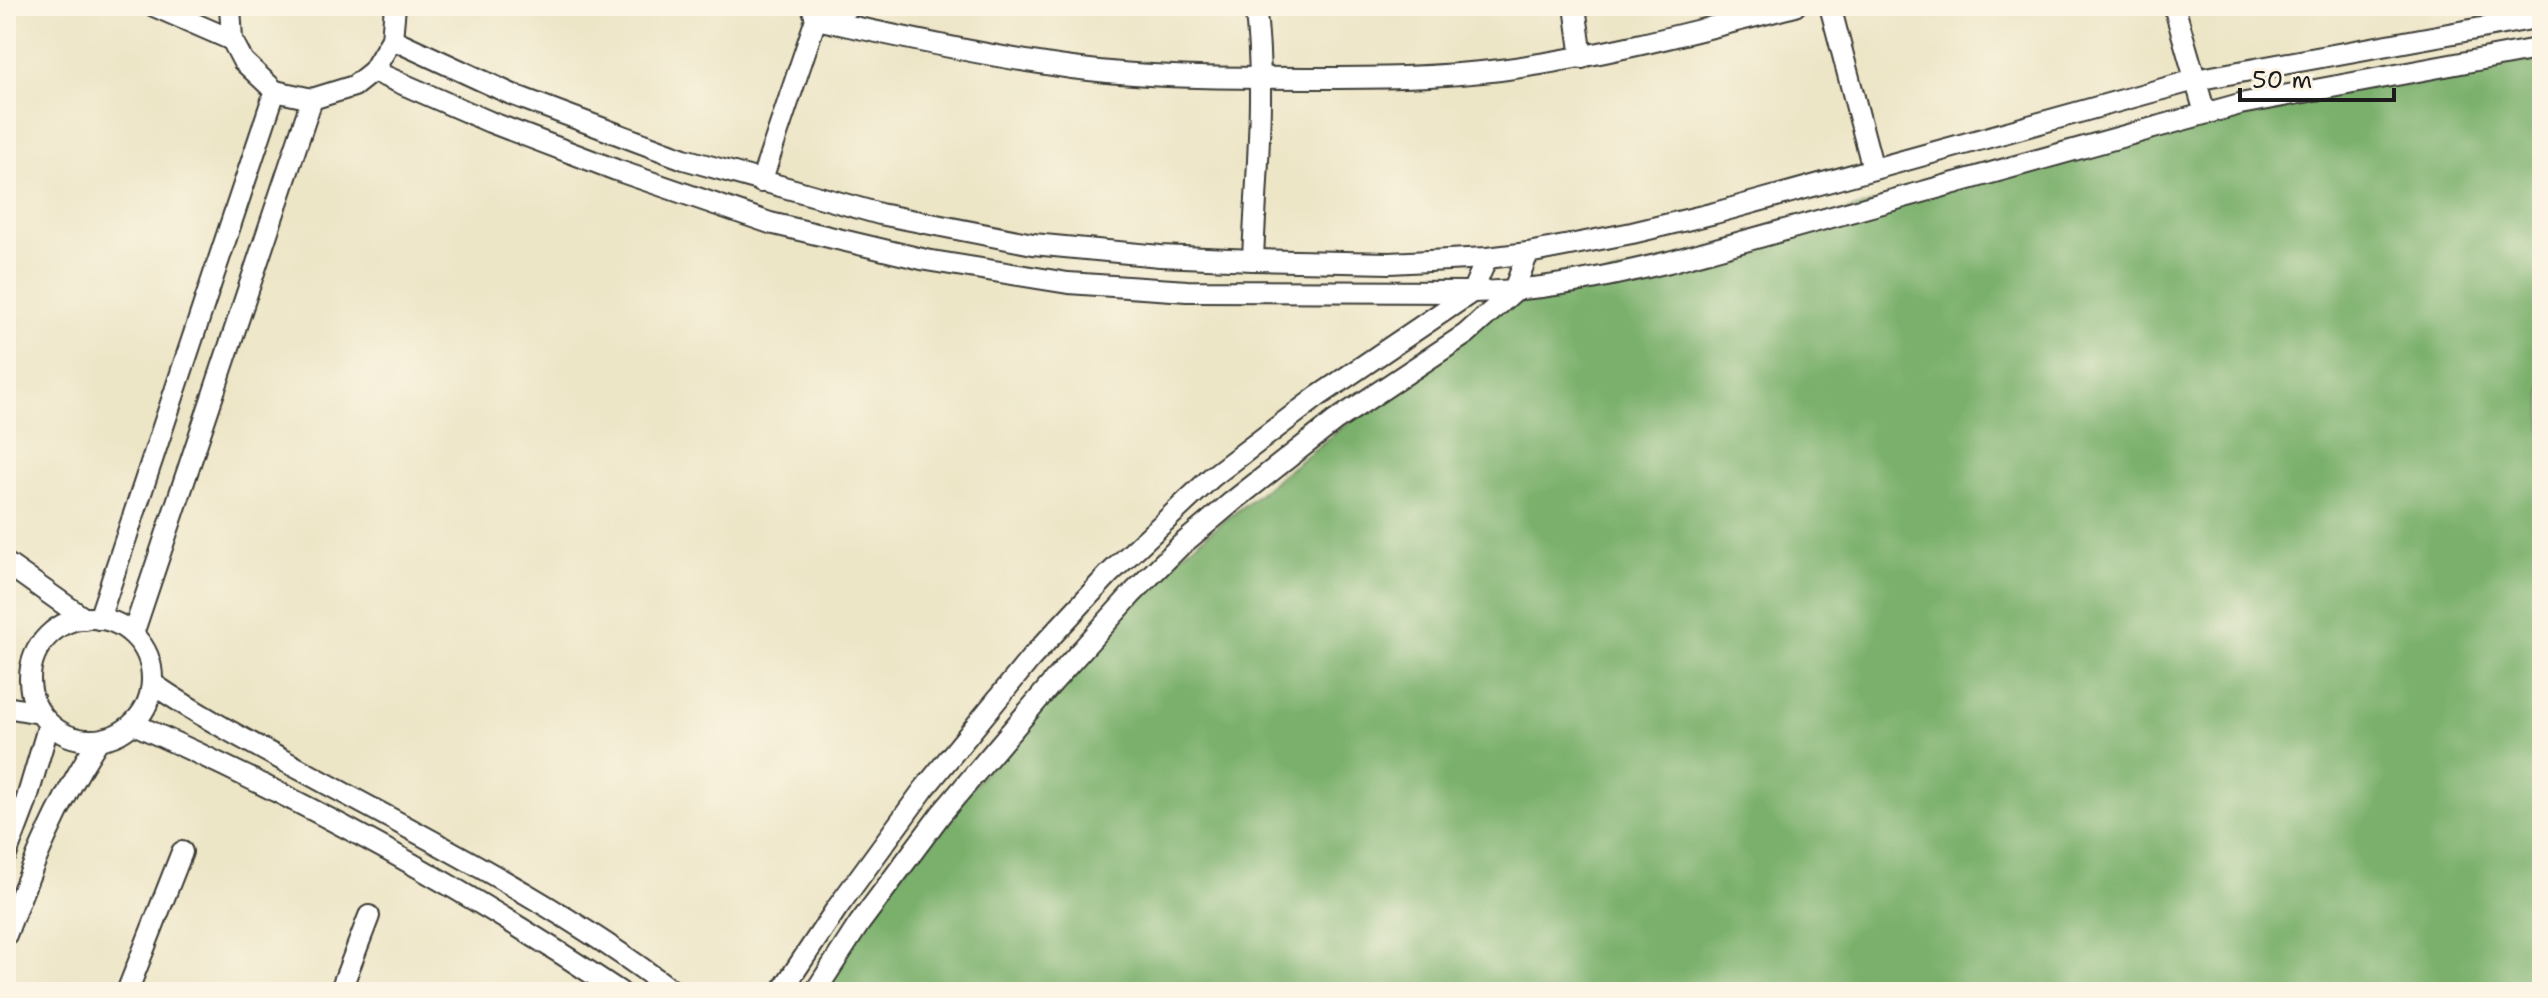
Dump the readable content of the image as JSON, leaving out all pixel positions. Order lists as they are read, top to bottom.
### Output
{
  "scale_bar": "50 m"
}
